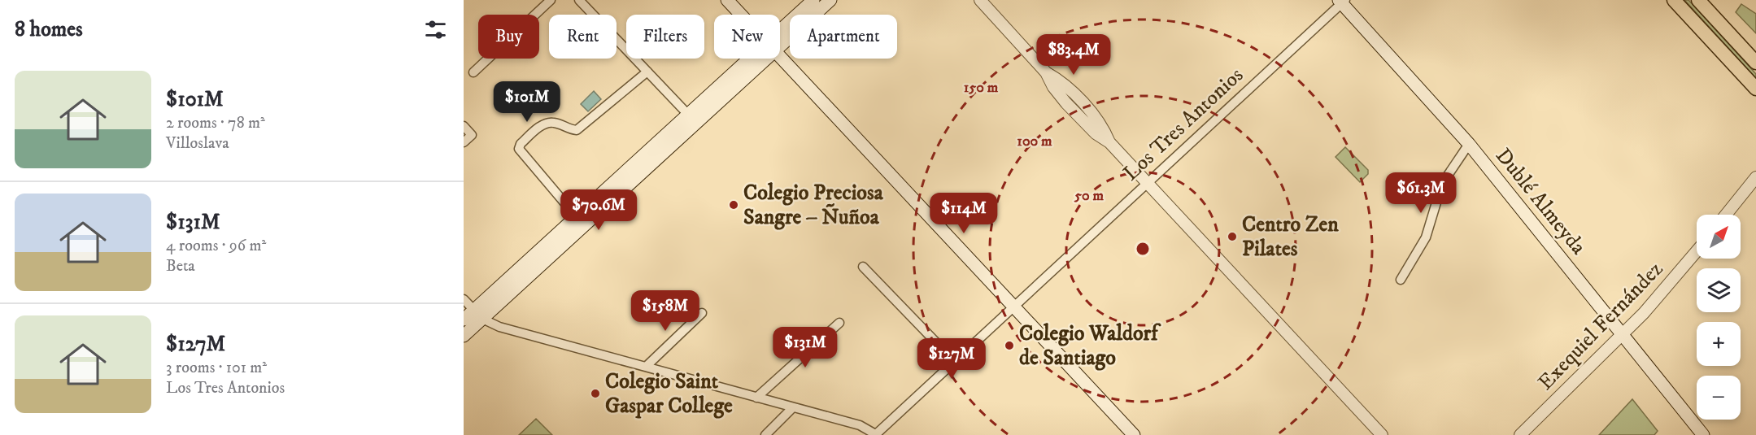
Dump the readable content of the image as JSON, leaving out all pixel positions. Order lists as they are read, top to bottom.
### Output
{
  "streets": {
    "main road": ["Dublé Almeyda"],
    "street": ["Los Tres Antonios", "Exequiel Fernández"]
  },
  "crossings": [
    ["Los Tres Antonios", "Dublé Almeyda"],
    ["Dublé Almeyda", "Exequiel Fernández"]
  ],
  "places": [
    "Colegio Preciosa Sangre – Ñuñoa",
    "Centro Zen Pilates",
    "Colegio Waldorf de Santiago",
    "Colegio Saint Gaspar College"
  ],
  "north": "top right",
  "page": {
    "heading": "8 homes",
    "chip": [
      "Buy",
      "Rent",
      "Filters",
      "New",
      "Apartment"
    ],
    "price": [
      "$83.4M",
      "$101M",
      "$61.3M",
      "$70.6M",
      "$114M",
      "$158M",
      "$131M",
      "$127M"
    ],
    "list": [
      {
        "name": "$101M",
        "note": "2 rooms · 78 m² · Villoslava"
      },
      {
        "name": "$131M",
        "note": "4 rooms · 96 m² · Beta"
      },
      {
        "name": "$127M",
        "note": "3 rooms · 101 m² · Los Tres Antonios"
      }
    ],
    "map_buttons": ["+", "−"]
  },
  "rings": ["150 m", "100 m", "50 m"]
}
